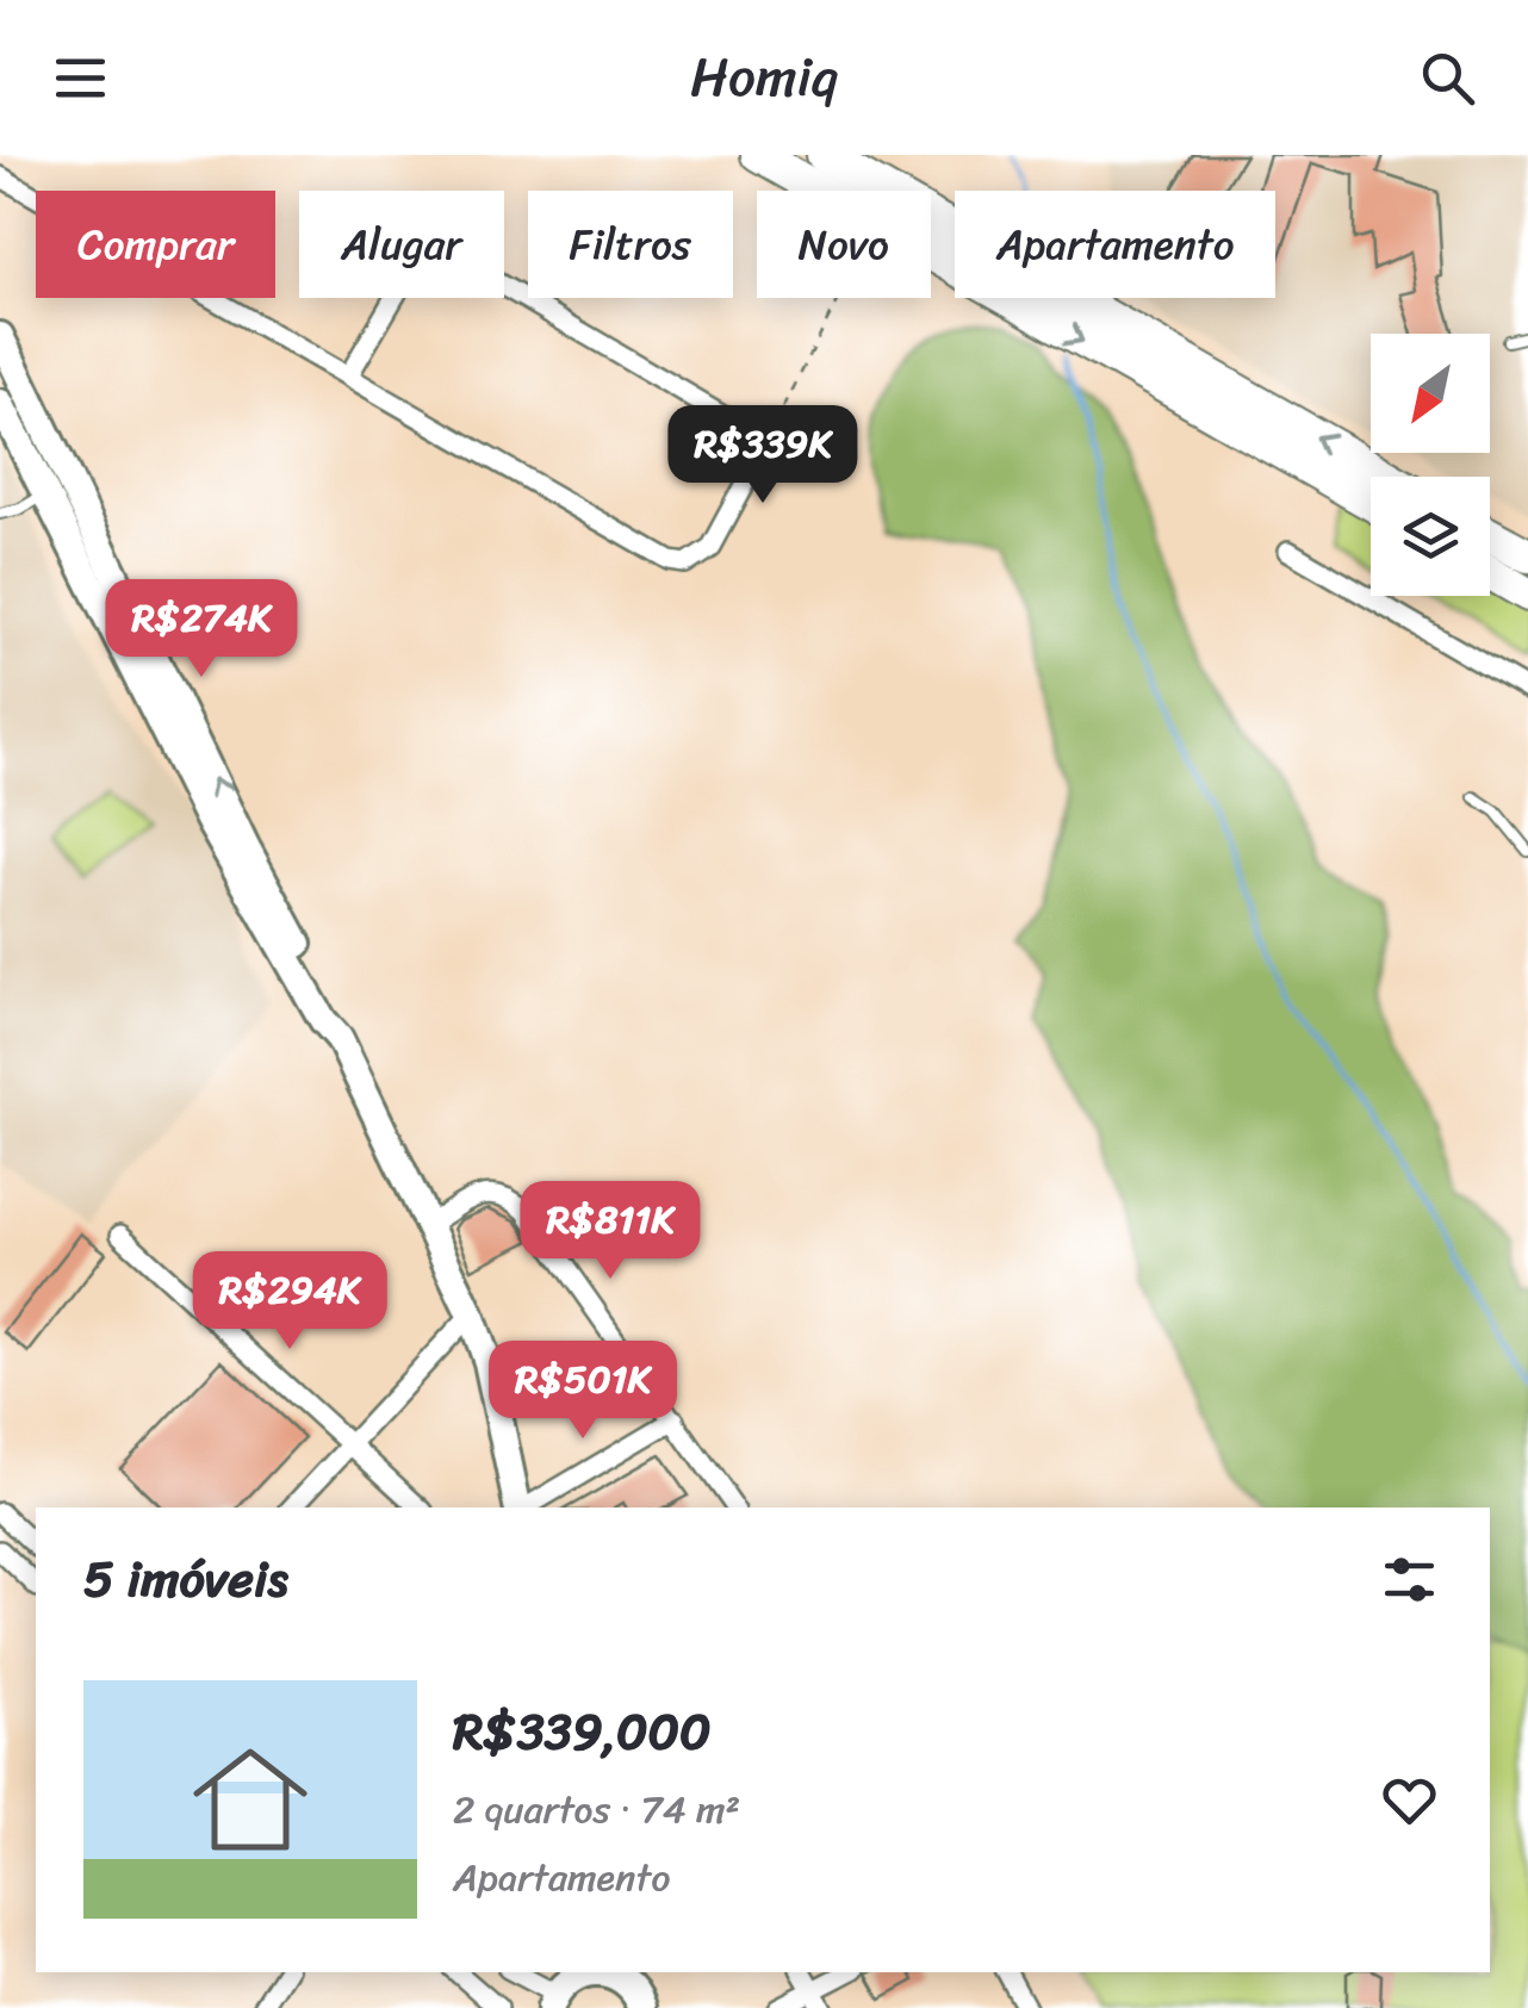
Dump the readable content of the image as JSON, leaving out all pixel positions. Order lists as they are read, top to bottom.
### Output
{
  "north": "bottom left",
  "page": {
    "header": "Homiq",
    "chip": [
      "Comprar",
      "Alugar",
      "Filtros",
      "Novo",
      "Apartamento"
    ],
    "price": [
      "R$339K",
      "R$274K",
      "R$811K",
      "R$294K",
      "R$501K"
    ],
    "heading": "5 imóveis",
    "list": [
      {
        "name": "R$339,000",
        "note": "2 quartos · 74 m² · Apartamento"
      }
    ]
  }
}
